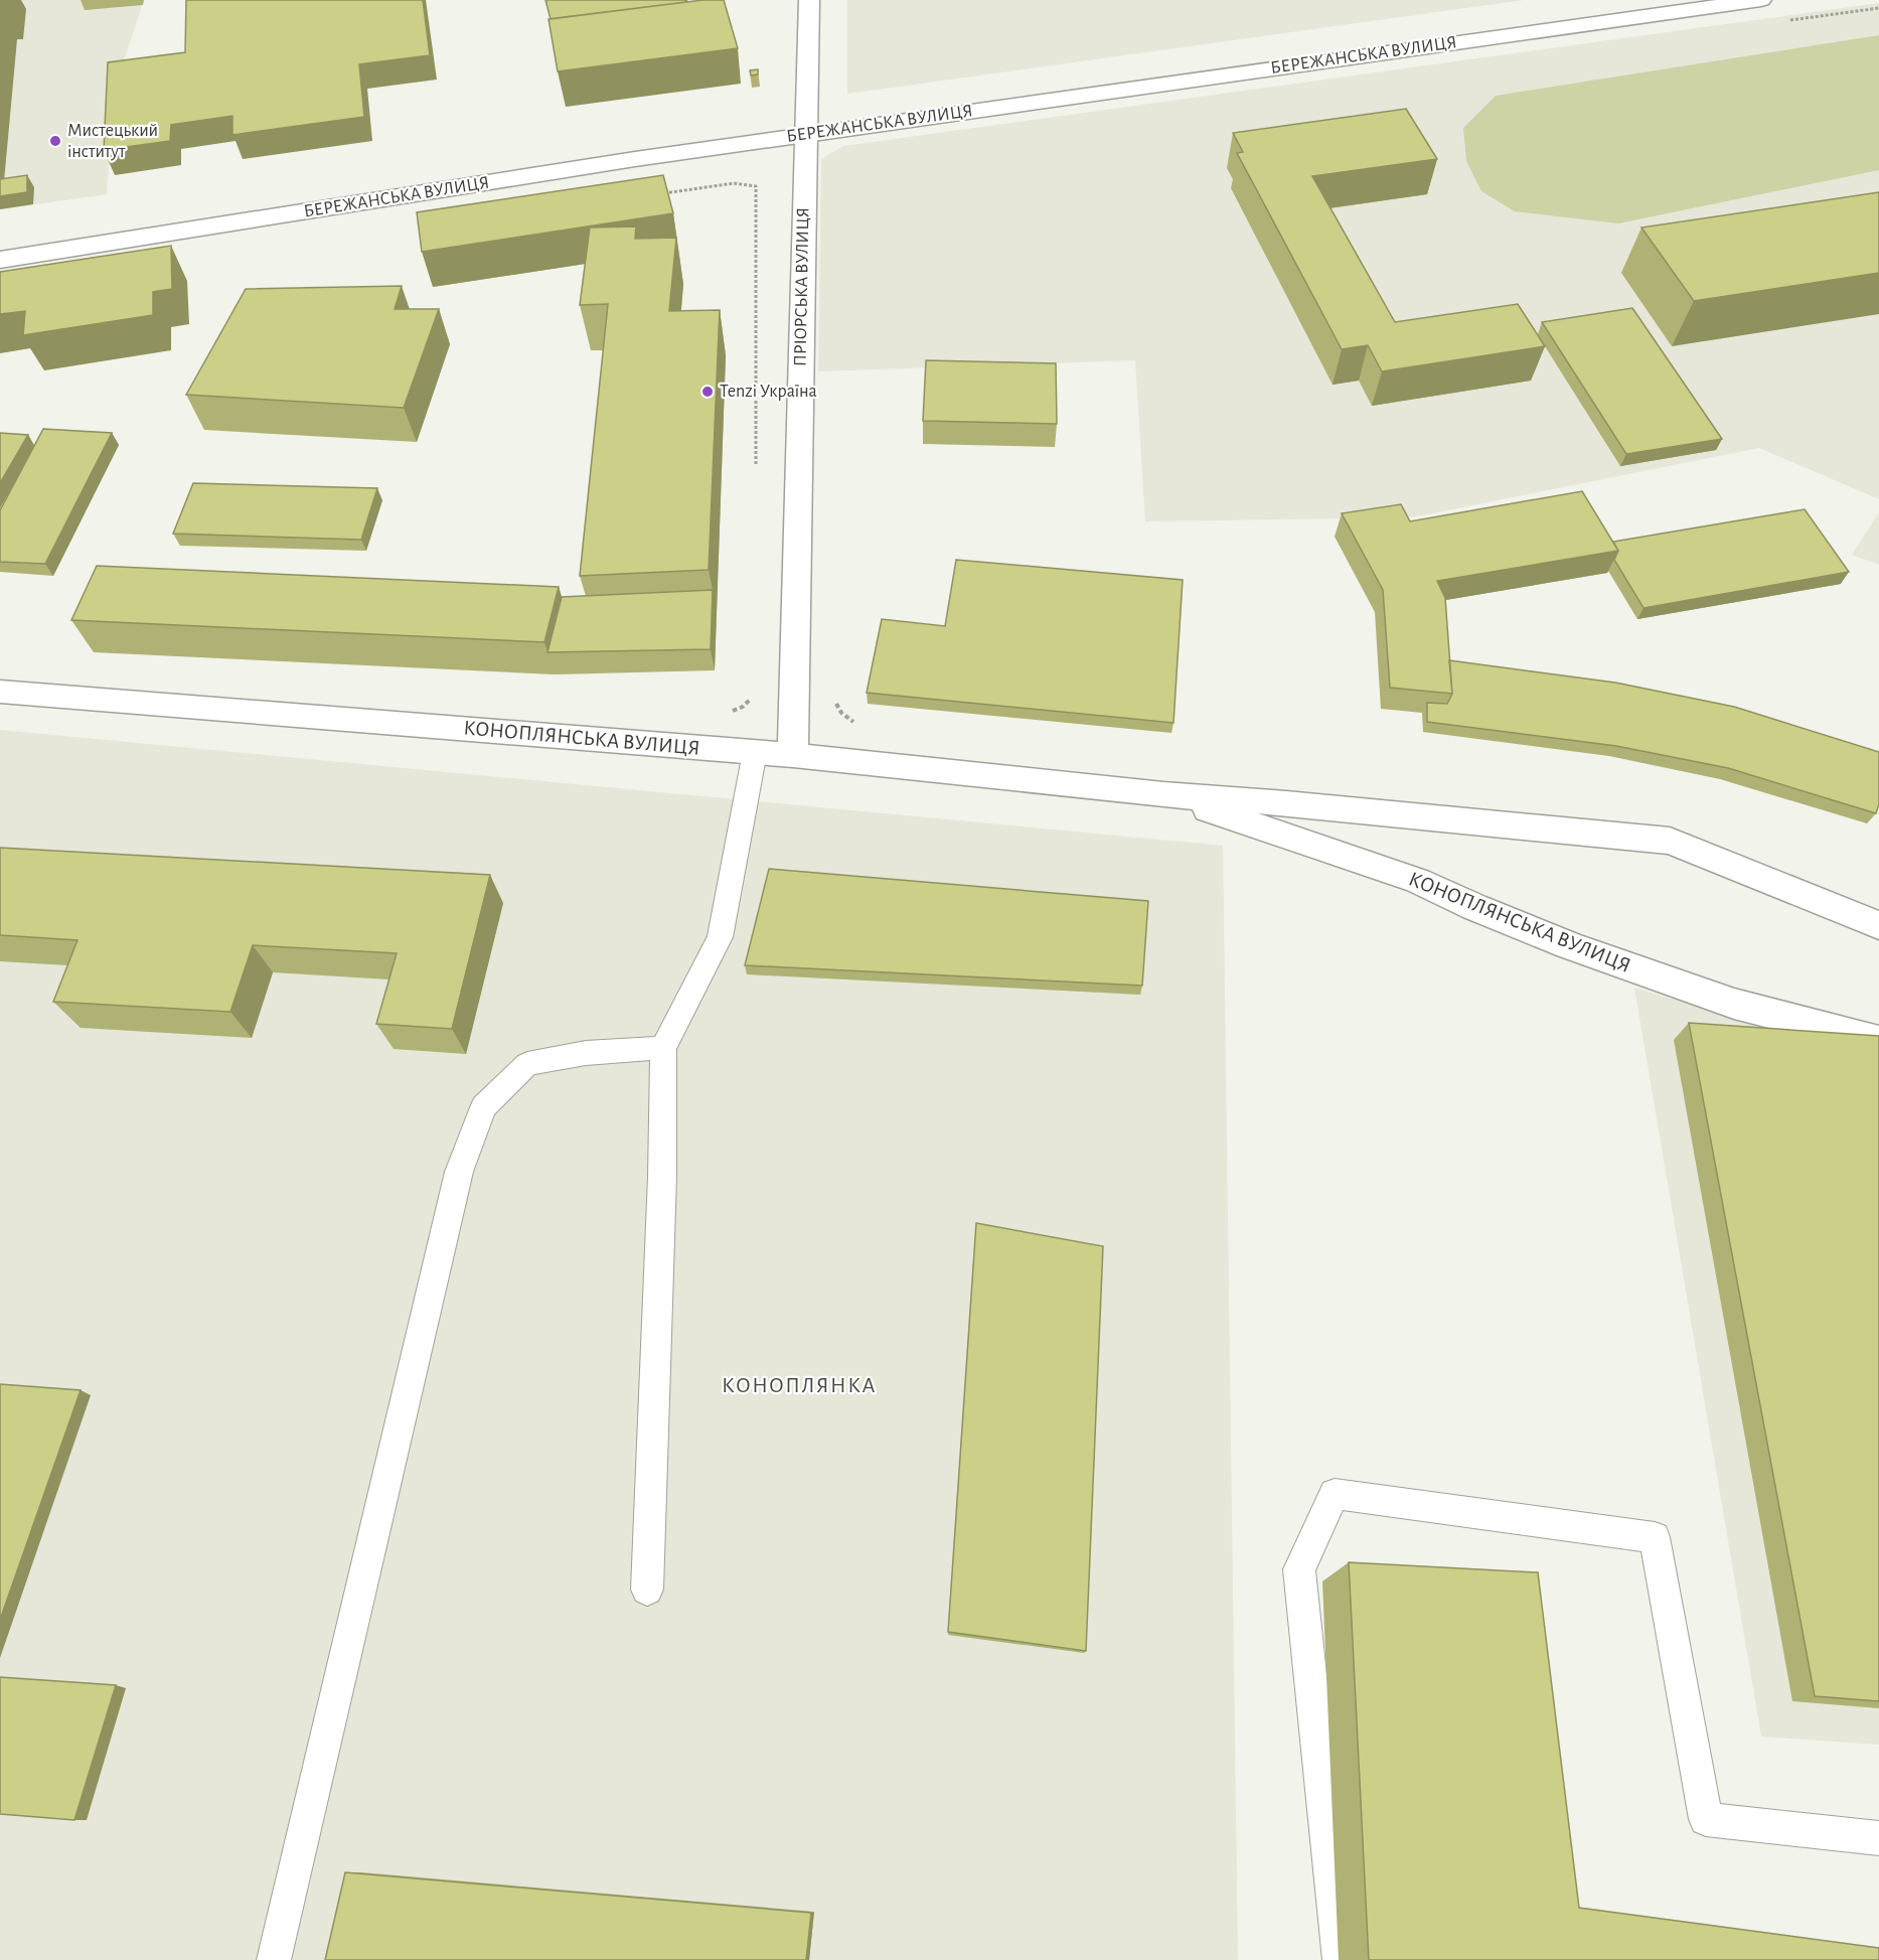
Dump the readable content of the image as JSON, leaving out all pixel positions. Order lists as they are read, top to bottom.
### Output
{
  "streets": {
    "street": ["БЕРЕЖАНСЬКА ВУЛИЦЯ", "ПРІОРСЬКА ВУЛИЦЯ", "КОНОПЛЯНСЬКА ВУЛИЦЯ"]
  },
  "crossings": [
    ["БЕРЕЖАНСЬКА ВУЛИЦЯ", "ПРІОРСЬКА ВУЛИЦЯ"],
    ["ПРІОРСЬКА ВУЛИЦЯ", "КОНОПЛЯНСЬКА ВУЛИЦЯ"]
  ],
  "districts": ["КОНОПЛЯНКА"],
  "places": ["Мистецький інститут", "Tenzi Україна"]
}
